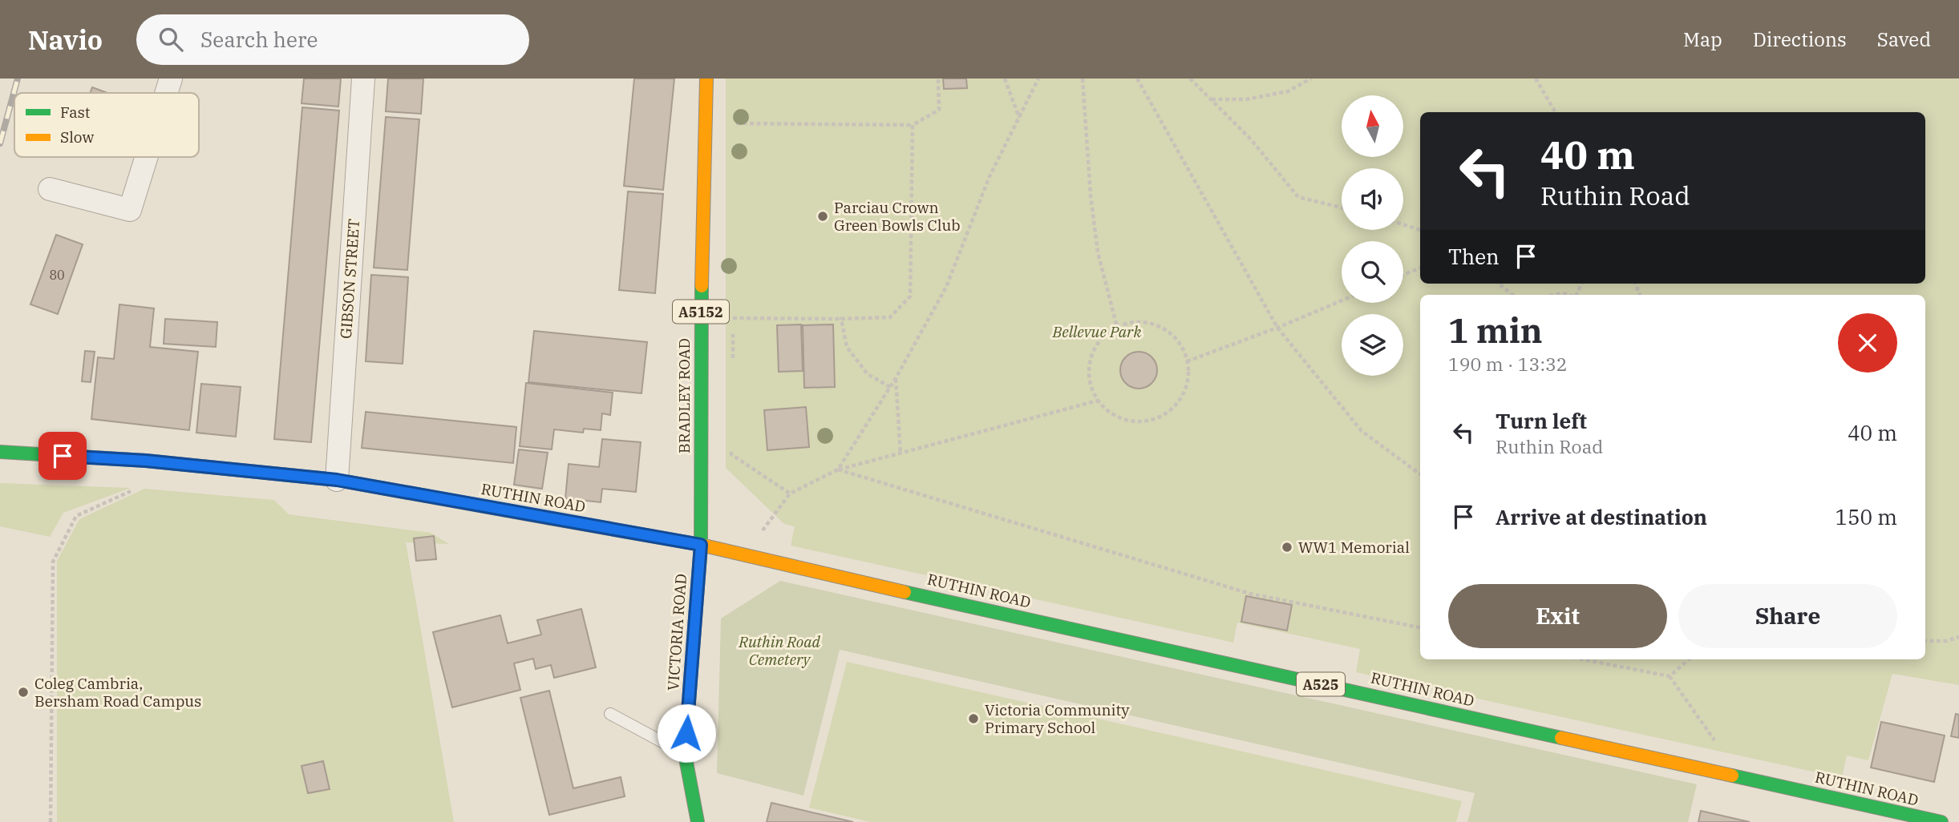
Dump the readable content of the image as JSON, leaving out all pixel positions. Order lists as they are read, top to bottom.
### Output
{
  "streets": {
    "main road": [
      "A5152",
      "BRADLEY ROAD",
      "RUTHIN ROAD",
      "VICTORIA ROAD",
      "A525"
    ],
    "street": ["GIBSON STREET"]
  },
  "crossings": [
    ["GIBSON STREET", "RUTHIN ROAD"],
    ["BRADLEY ROAD", "RUTHIN ROAD"],
    ["BRADLEY ROAD", "VICTORIA ROAD"],
    ["RUTHIN ROAD", "VICTORIA ROAD"]
  ],
  "parks": ["Bellevue Park", "Ruthin Road Cemetery"],
  "places": [
    "Parciau Crown Green Bowls Club",
    "WW1 Memorial",
    "Coleg Cambria, Bersham Road Campus",
    "Victoria Community Primary School"
  ],
  "house_numbers": ["80"],
  "legend": ["Fast", "Slow"],
  "north": "top",
  "page": {
    "header": "Navio",
    "search": "Search here",
    "nav": ["Map", "Directions", "Saved"],
    "turn": ["40 m", "Ruthin Road"],
    "then": "Then",
    "heading": ["1 min", "190 m · 13:32"],
    "list": [
      {
        "name": "Turn left",
        "note": "Ruthin Road",
        "value": "40 m"
      },
      {
        "name": "Arrive at destination",
        "value": "150 m"
      }
    ],
    "buttons": ["Exit", "Share"]
  }
}
